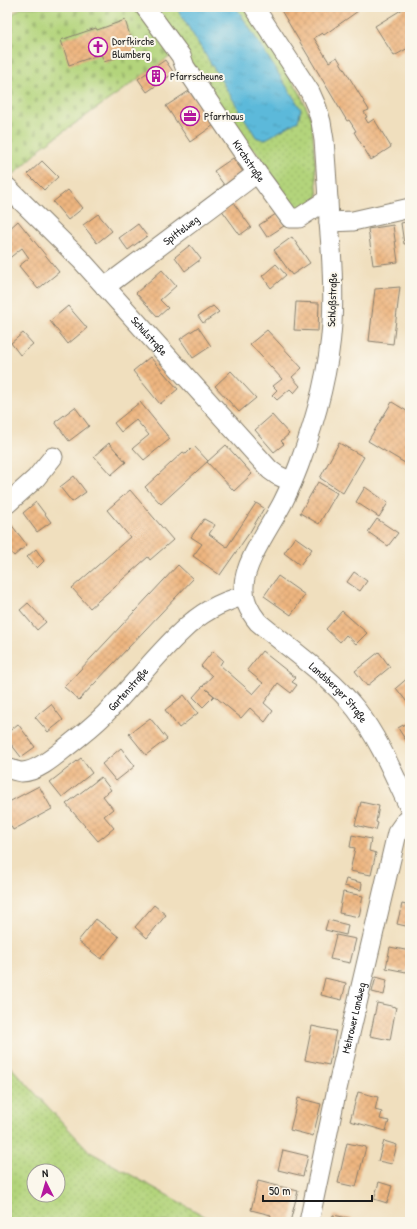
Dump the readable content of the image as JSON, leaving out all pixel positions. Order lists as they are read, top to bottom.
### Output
{
  "streets": {
    "street": [
      "Kirchstraße",
      "Spittelweg",
      "Schloßstraße",
      "Schulstraße",
      "Gartenstraße",
      "Landsberger Straße",
      "Mehrower Landweg"
    ]
  },
  "crossings": [
    ["Kirchstraße", "Spittelweg"],
    ["Kirchstraße", "Schloßstraße"],
    ["Spittelweg", "Schulstraße"],
    ["Schloßstraße", "Schulstraße"],
    ["Schloßstraße", "Gartenstraße"],
    ["Schloßstraße", "Landsberger Straße"],
    ["Gartenstraße", "Landsberger Straße"]
  ],
  "places": {
    "church": ["Dorfkirche Blumberg"],
    "building": ["Pfarrscheune"],
    "office": ["Pfarrhaus"]
  },
  "scale_bar": "50 m",
  "north": "top"
}
